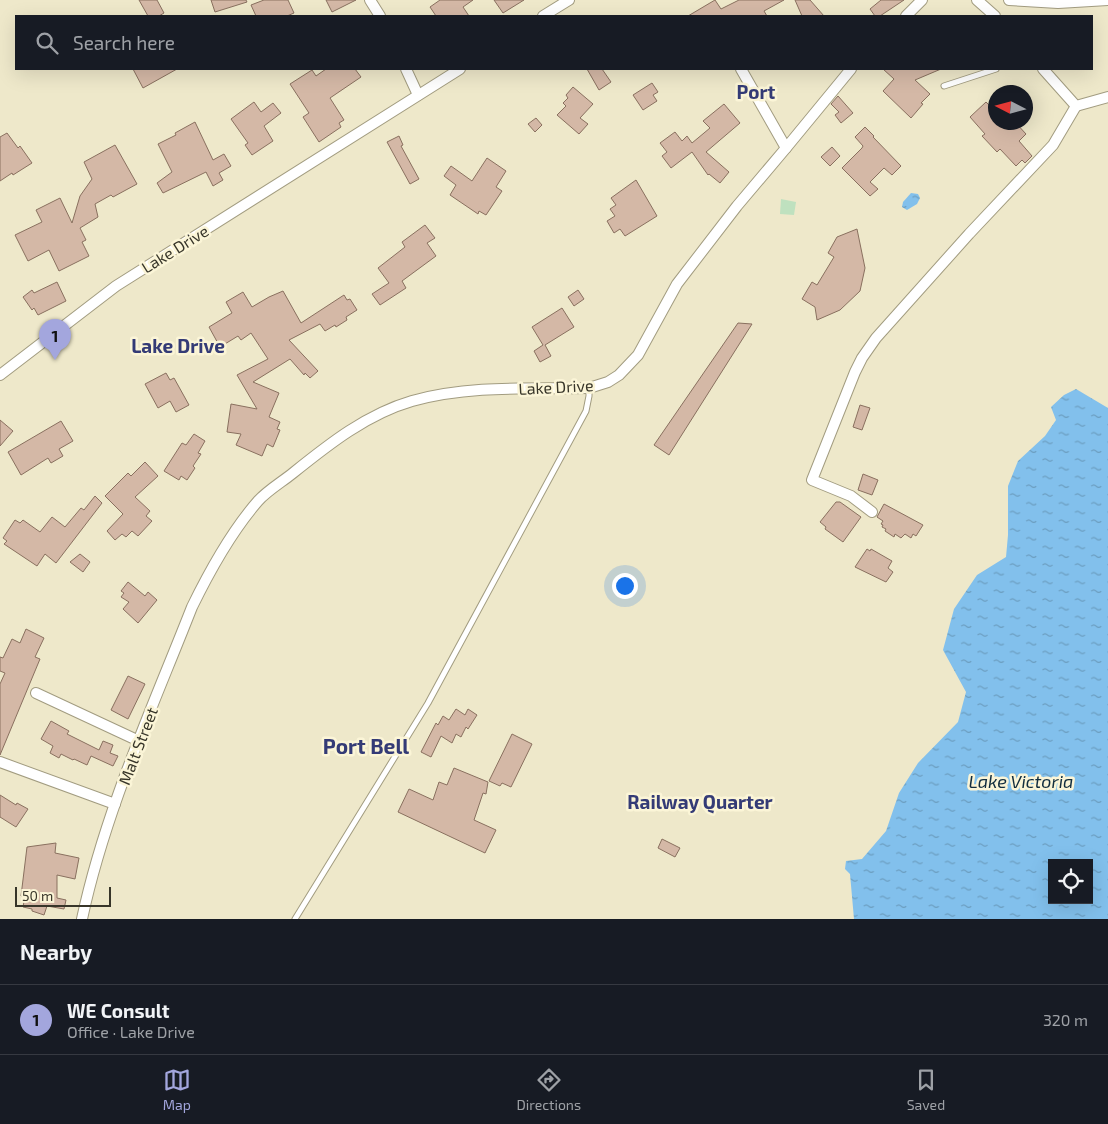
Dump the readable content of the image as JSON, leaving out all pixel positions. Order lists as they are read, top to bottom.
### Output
{
  "streets": {
    "street": ["Lake Drive", "Malt Street"]
  },
  "crossings": [
    ["Lake Drive", "Malt Street"]
  ],
  "districts": [
    "Port",
    "Lake Drive",
    "Port Bell",
    "Railway Quarter"
  ],
  "water": ["Lake Victoria"],
  "scale_bar": "50 m",
  "north": "left",
  "page": {
    "search": "Search here",
    "pins": "1",
    "scale": "50 m",
    "heading": "Nearby",
    "list": [
      {
        "mark": "1",
        "name": "WE Consult",
        "note": "Office · Lake Drive",
        "value": "320 m"
      }
    ],
    "nav": ["Map", "Directions", "Saved"]
  }
}
